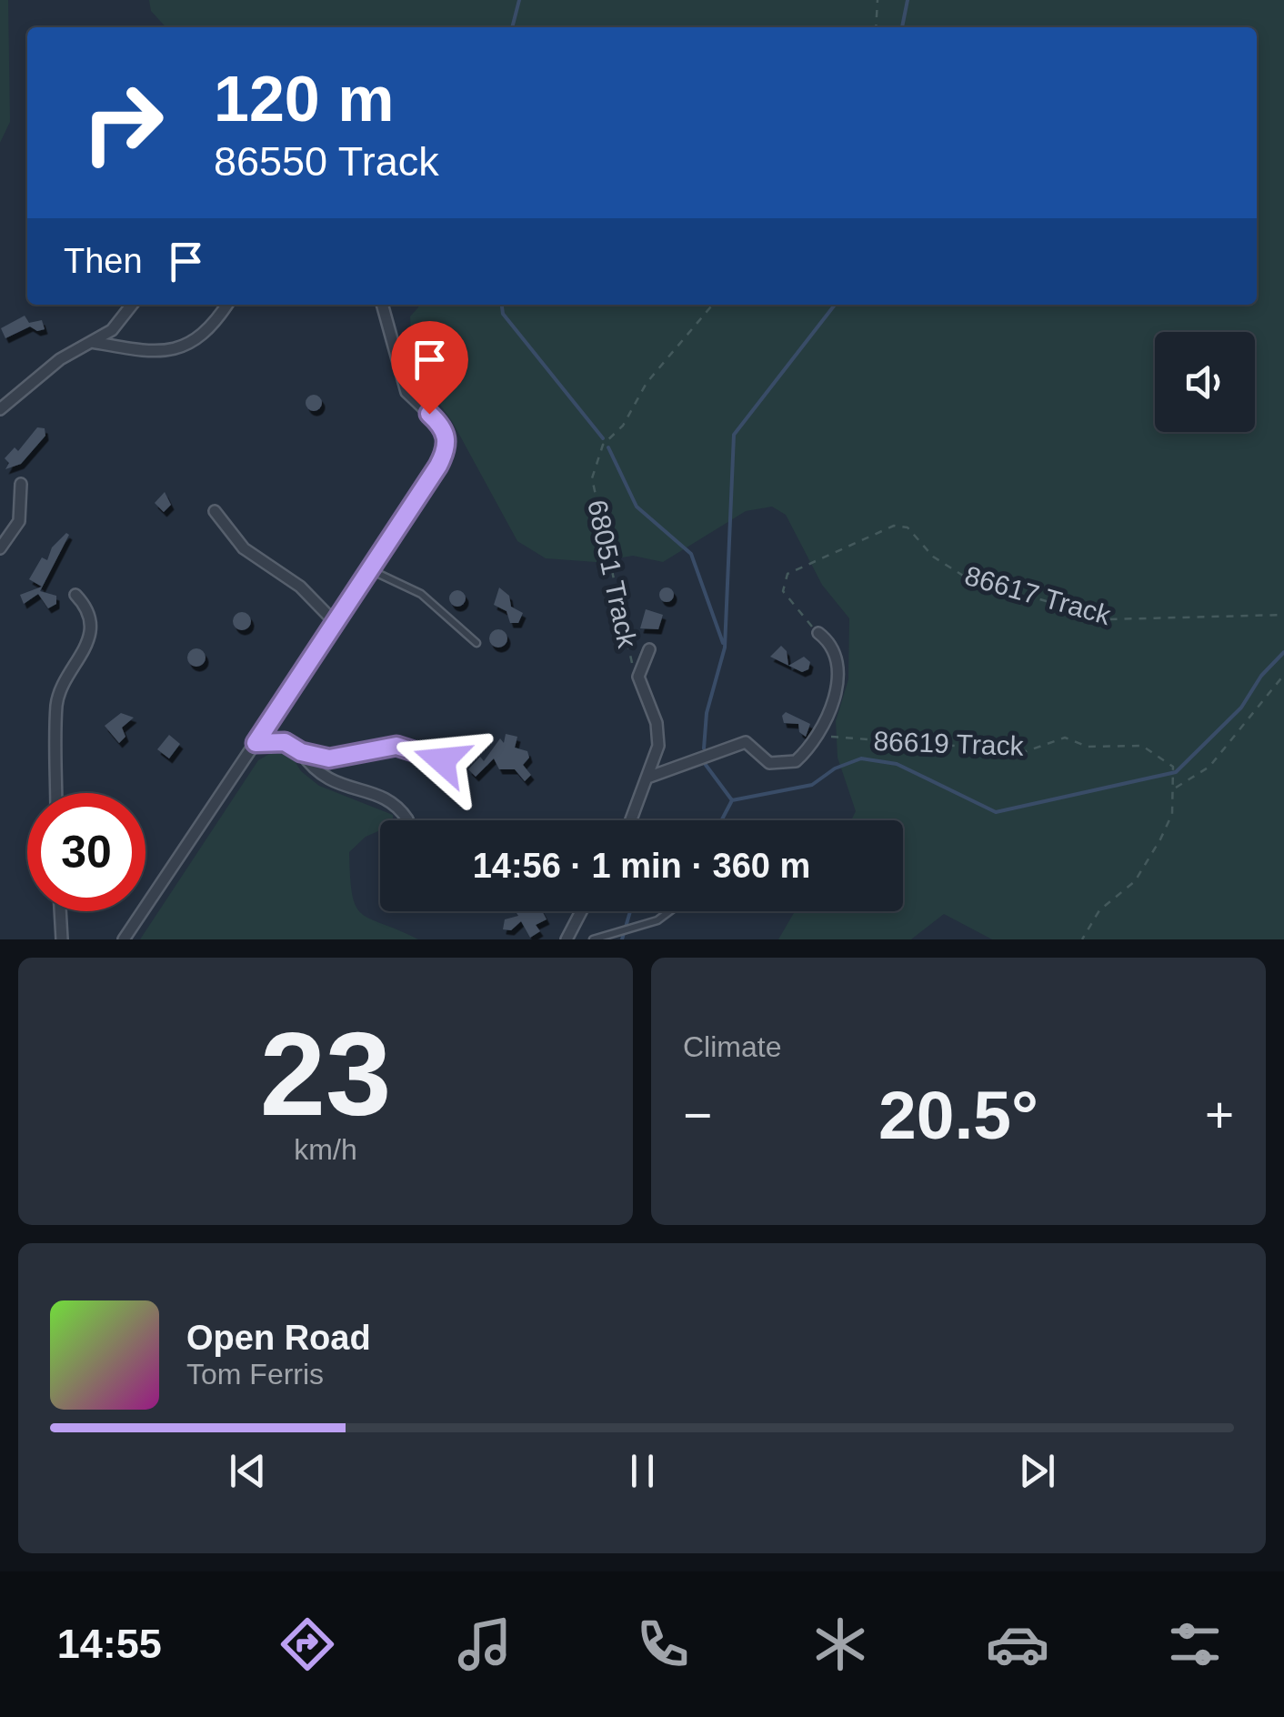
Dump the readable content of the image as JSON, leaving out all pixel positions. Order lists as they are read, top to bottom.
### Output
{
  "streets": {
    "street": ["68051 Track"],
    "path": ["86617 Track", "86619 Track"]
  },
  "page": {
    "turn": ["120 m", "86550 Track"],
    "then": "Then",
    "limit": "30",
    "trip": "14:56 · 1 min · 360 m",
    "tile": [
      ["23", "km/h"],
      "Climate"
    ],
    "heat": ["−", "20.5°", "+"],
    "song": ["Open Road", "Tom Ferris"],
    "tabs": "14:55"
  }
}
